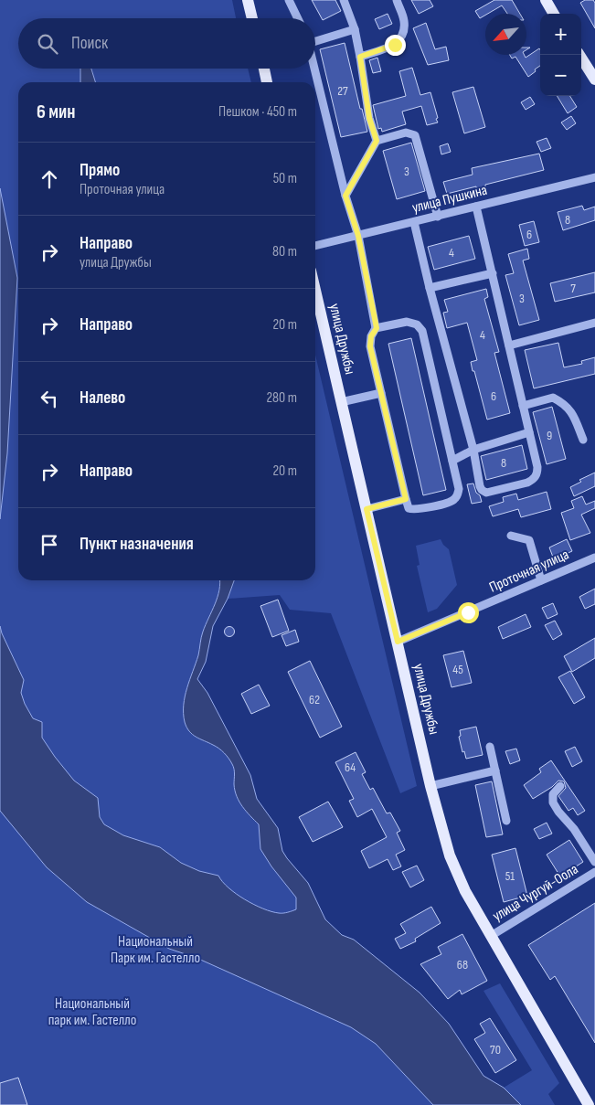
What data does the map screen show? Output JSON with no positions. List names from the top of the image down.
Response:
{
  "streets": {
    "main road": ["улица Дружбы"],
    "street": ["улица Пушкина", "Проточная улица", "улица Чургуй-Оола"]
  },
  "crossings": [
    ["улица Дружбы", "Проточная улица"],
    ["улица Дружбы", "улица Чургуй-Оола"]
  ],
  "parks": ["Национальный Парк им. Гастелло", "Национальный парк им. Гастелло"],
  "house_numbers": [
    "27",
    "3",
    "8",
    "6",
    "4",
    "7",
    "3",
    "4",
    "6",
    "9",
    "8",
    "45",
    "62",
    "64",
    "51",
    "68",
    "70"
  ],
  "north": "bottom left",
  "page": {
    "map_buttons": ["+", "−"],
    "search": "Поиск",
    "heading": ["6 мин", "Пешком · 450 m"],
    "list": [
      ["Прямо", "Проточная улица", "50 m"],
      ["Направо", "улица Дружбы", "80 m"],
      ["Направо", "20 m"],
      ["Налево", "280 m"],
      ["Направо", "20 m"],
      "Пункт назначения"
    ]
  }
}
